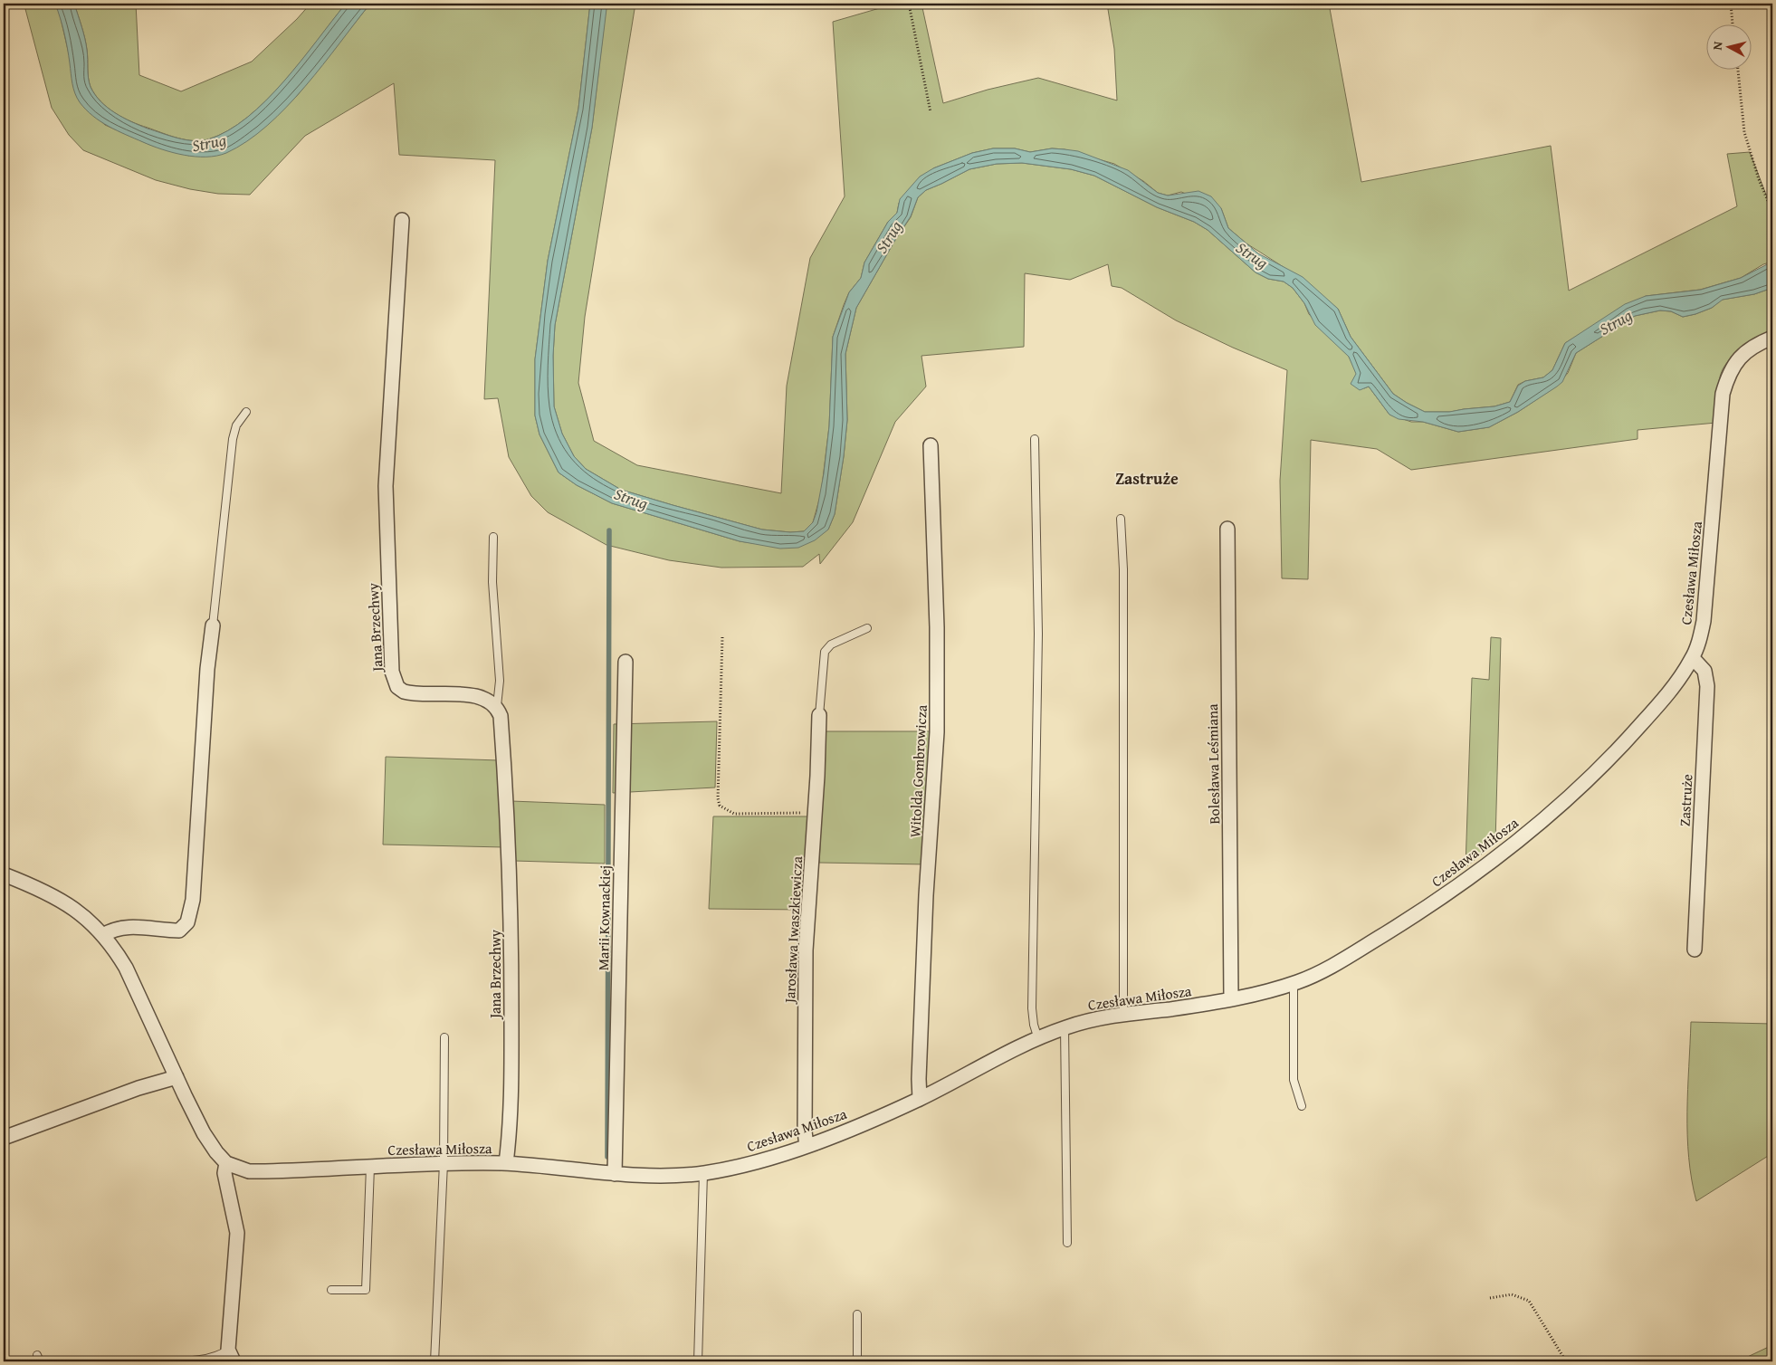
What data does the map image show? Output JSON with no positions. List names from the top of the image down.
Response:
{
  "streets": {
    "street": [
      "Czesława Miłosza",
      "Jana Brzechwy",
      "Bolesława Leśmiana",
      "Witolda Gombrowicza",
      "Zastruże",
      "Marii Kownackiej",
      "Jarosława Iwaszkiewicza"
    ]
  },
  "crossings": [
    ["Czesława Miłosza", "Jana Brzechwy"],
    ["Czesława Miłosza", "Bolesława Leśmiana"],
    ["Czesława Miłosza", "Witolda Gombrowicza"],
    ["Czesława Miłosza", "Zastruże"],
    ["Czesława Miłosza", "Marii Kownackiej"],
    ["Czesława Miłosza", "Jarosława Iwaszkiewicza"]
  ],
  "districts": ["Zastruże"],
  "water": ["Strug"],
  "north": "left"
}
